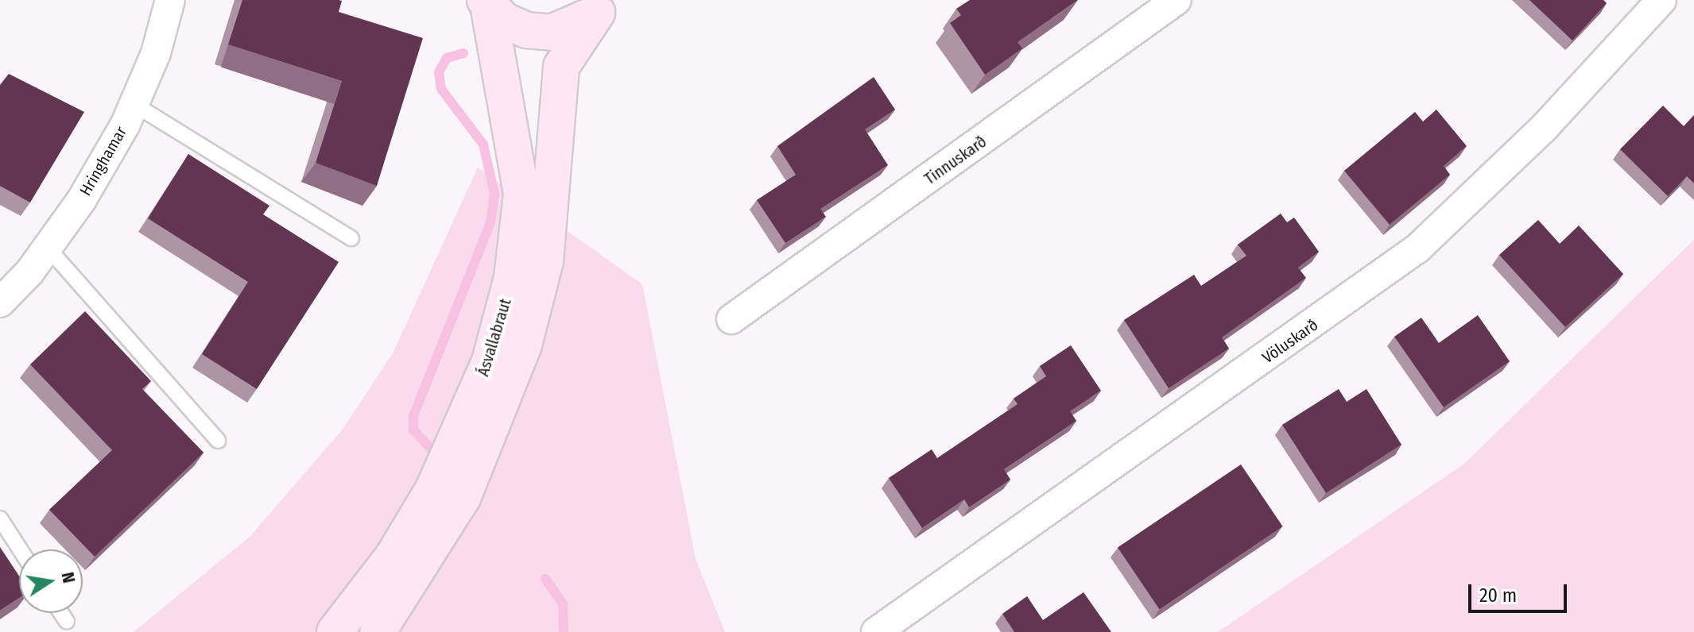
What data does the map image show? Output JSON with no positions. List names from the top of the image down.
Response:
{
  "streets": {
    "main road": ["Ásvallabraut"],
    "street": ["Tinnuskarð", "Hringhamar", "Völuskarð"]
  },
  "scale_bar": "20 m",
  "north": "right"
}
